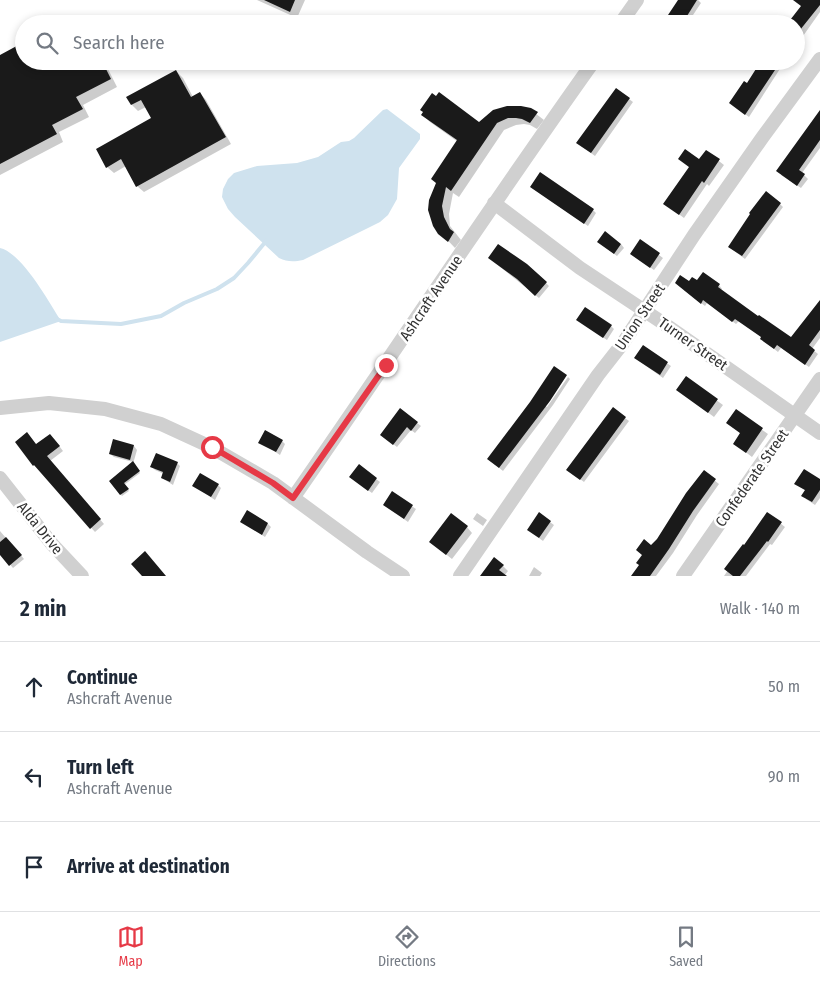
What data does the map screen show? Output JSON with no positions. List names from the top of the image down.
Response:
{
  "streets": {
    "street": [
      "Ashcraft Avenue",
      "Union Street",
      "Turner Street",
      "Confederate Street",
      "Alda Drive"
    ]
  },
  "crossings": [
    ["Ashcraft Avenue", "Turner Street"],
    ["Union Street", "Turner Street"],
    ["Turner Street", "Confederate Street"]
  ],
  "page": {
    "search": "Search here",
    "heading": ["2 min", "Walk · 140 m"],
    "list": [
      ["Continue", "Ashcraft Avenue", "50 m"],
      ["Turn left", "Ashcraft Avenue", "90 m"],
      "Arrive at destination"
    ],
    "nav": ["Map", "Directions", "Saved"]
  }
}
